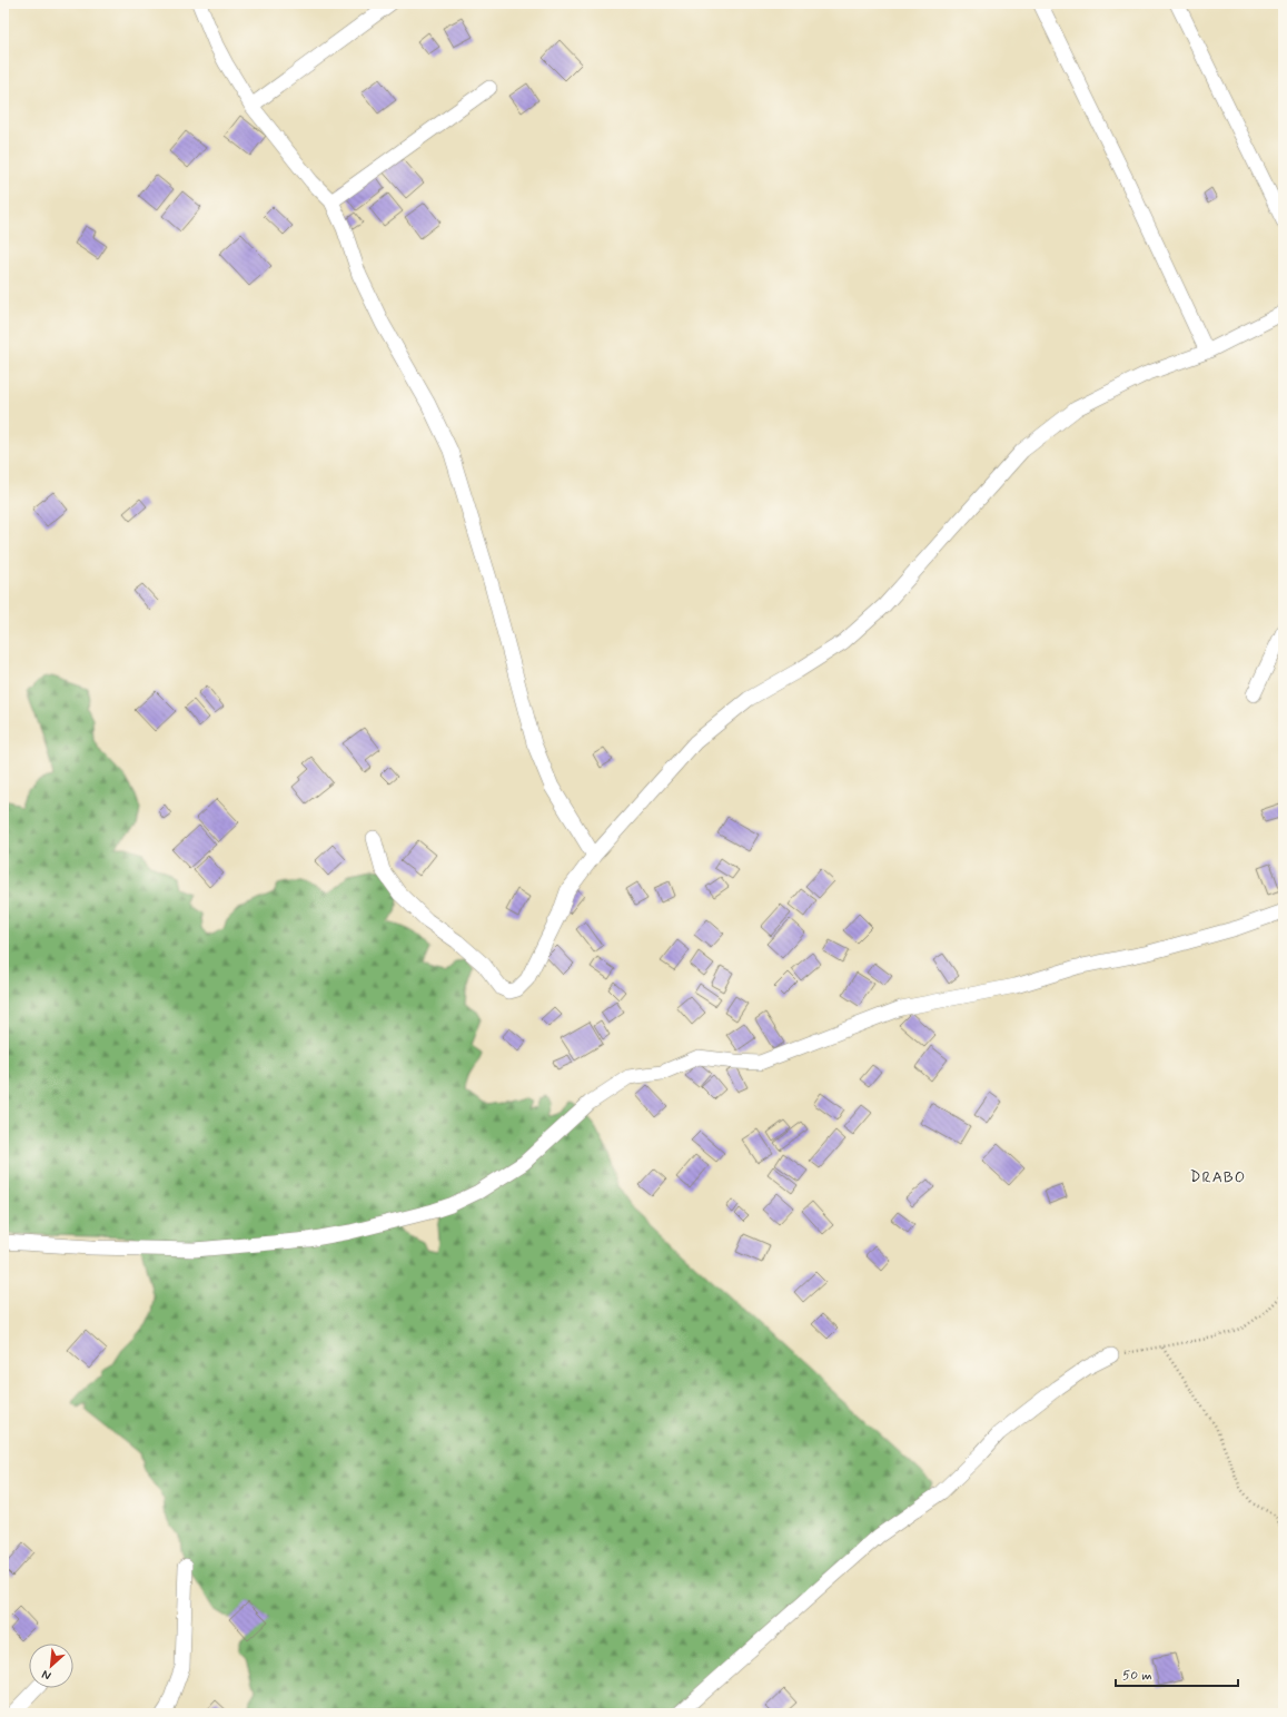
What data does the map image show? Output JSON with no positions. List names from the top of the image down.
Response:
{
  "districts": ["DRABO"],
  "scale_bar": "50 m",
  "north": "bottom left"
}
